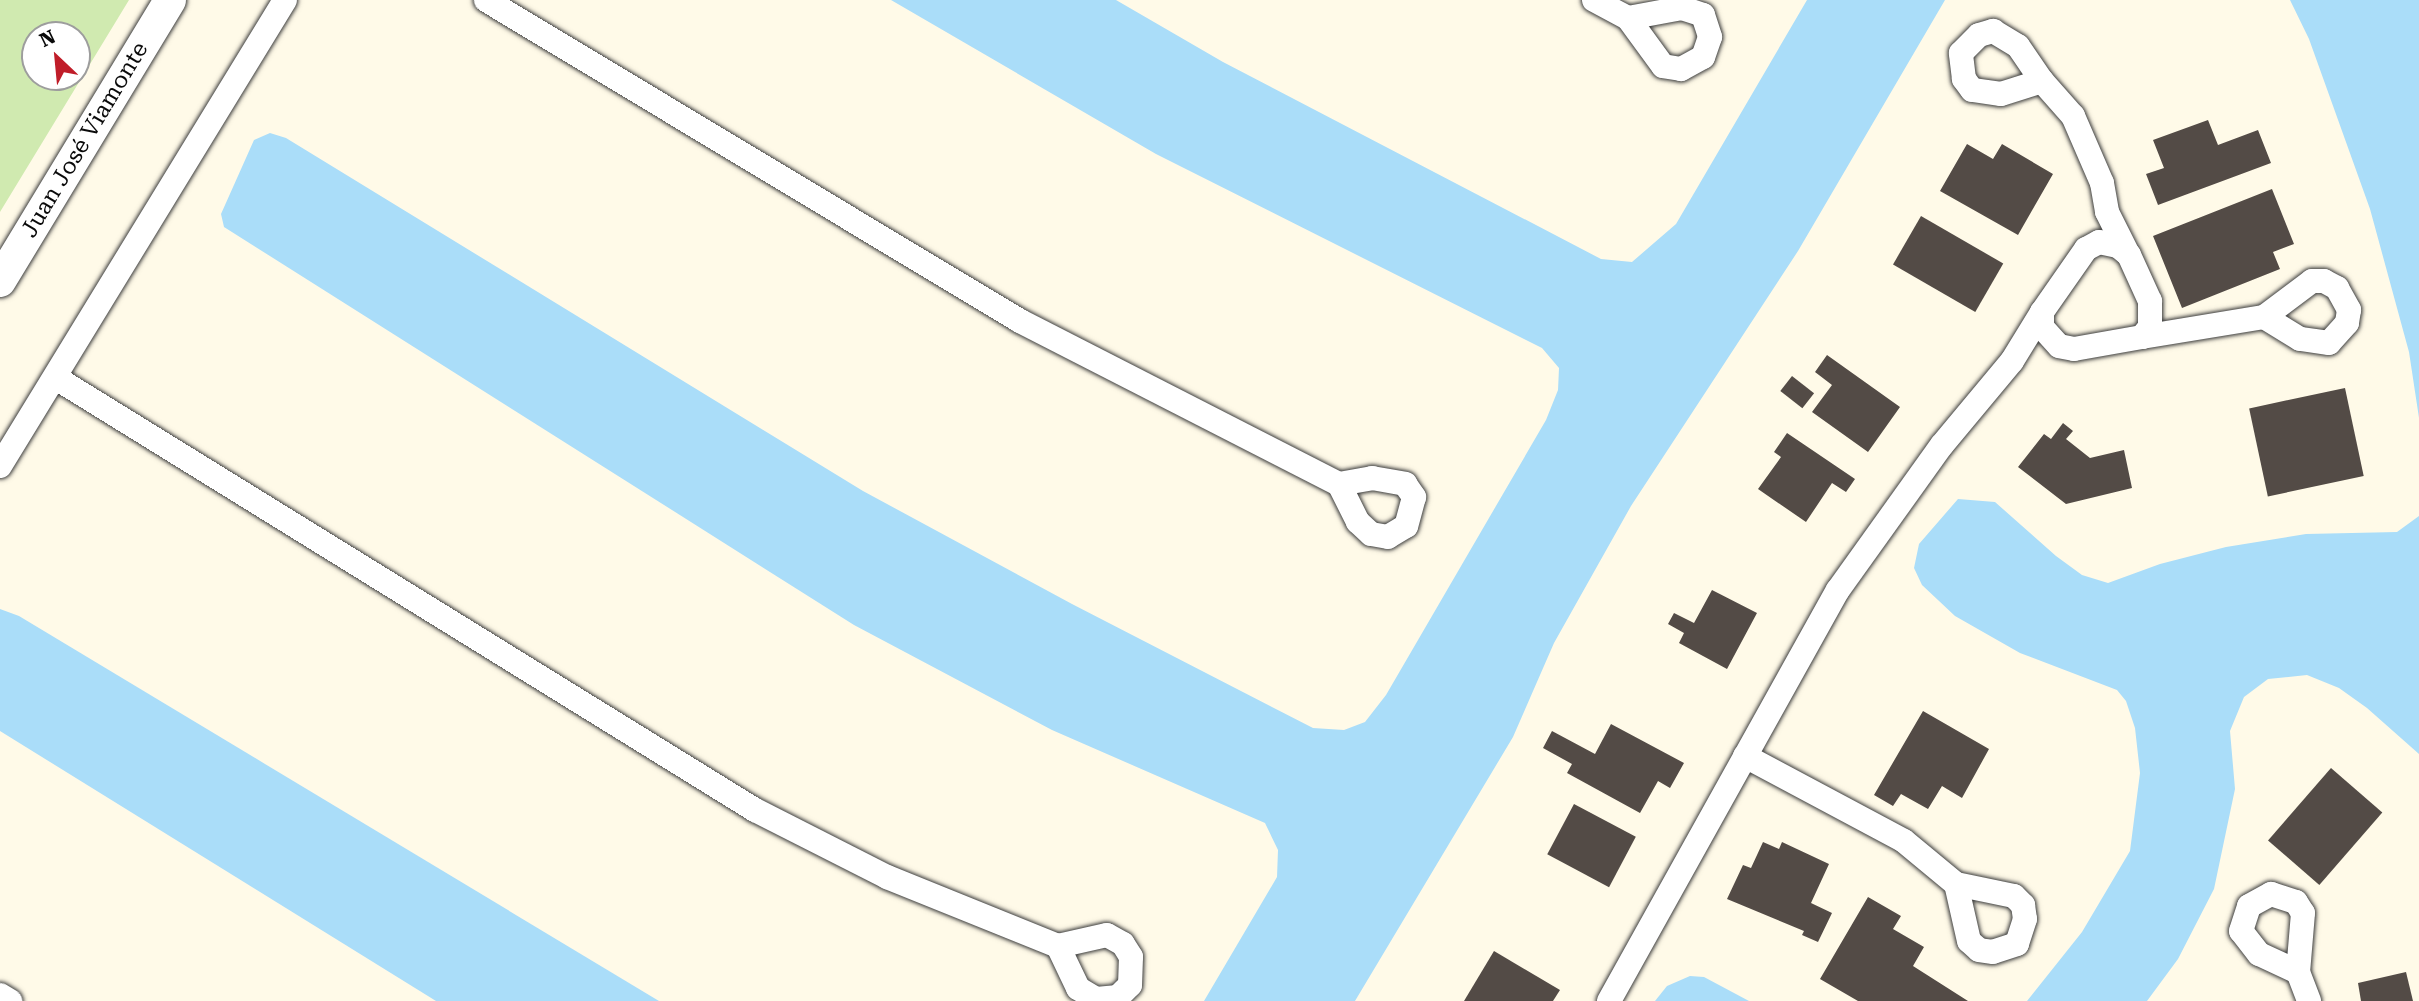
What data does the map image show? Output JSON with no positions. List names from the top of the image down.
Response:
{
  "streets": {
    "street": ["Juan José Viamonte"]
  },
  "north": "top left"
}
